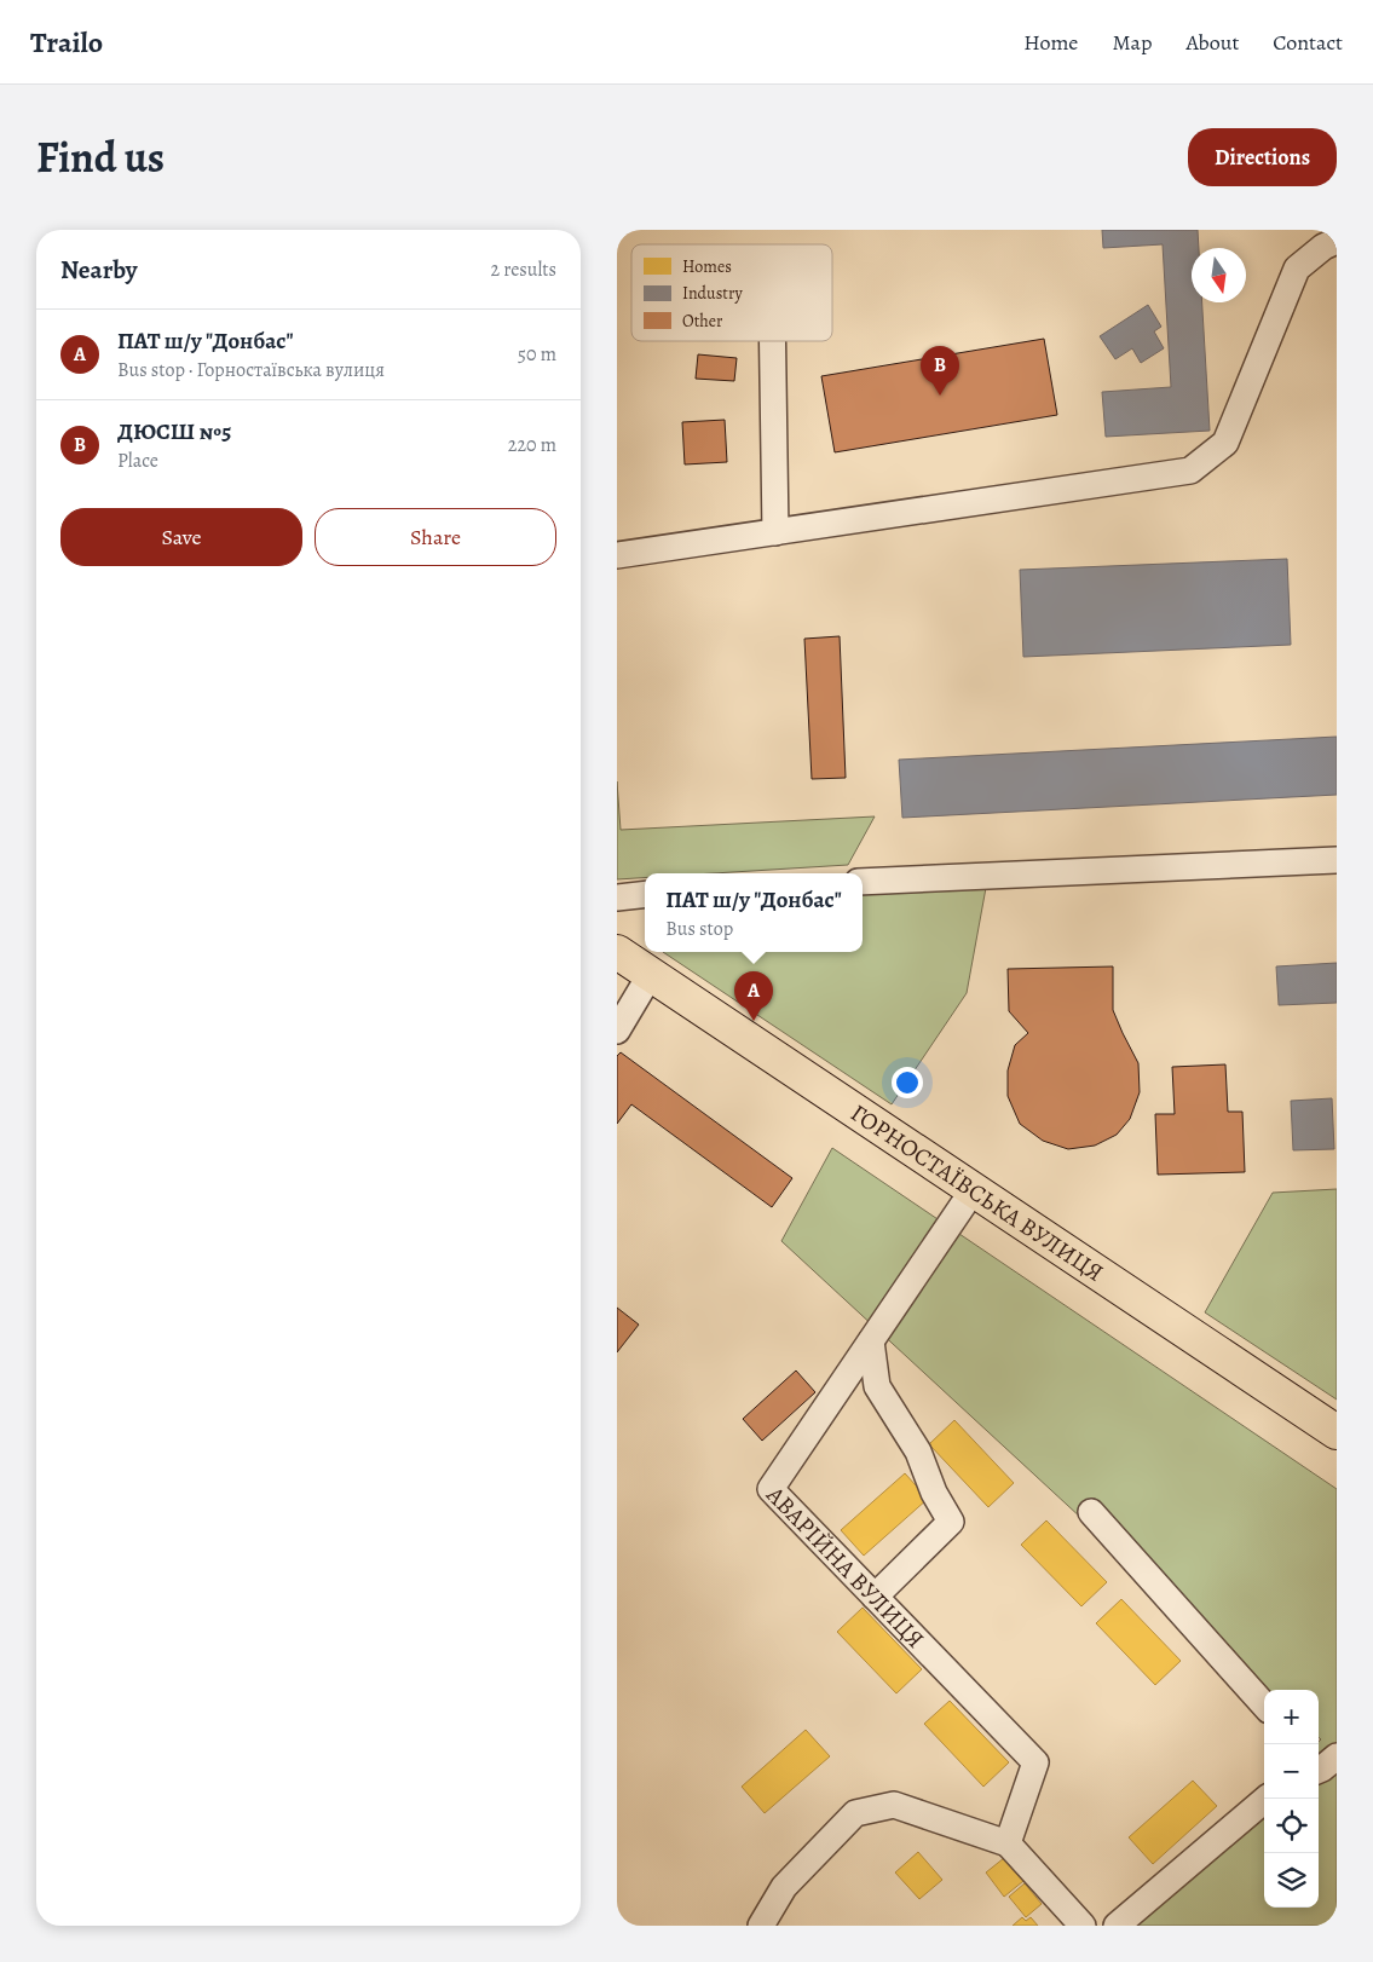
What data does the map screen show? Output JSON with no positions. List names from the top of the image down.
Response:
{
  "streets": {
    "main road": ["ГОРНОСТАЇВСЬКА ВУЛИЦЯ"],
    "street": ["АВАРІЙНА ВУЛИЦЯ"]
  },
  "crossings": [
    ["ГОРНОСТАЇВСЬКА ВУЛИЦЯ", "АВАРІЙНА ВУЛИЦЯ"]
  ],
  "legend": ["Homes", "Industry", "Other"],
  "north": "bottom",
  "page": {
    "header": "Trailo",
    "nav": [
      "Home",
      "Map",
      "About",
      "Contact"
    ],
    "title": "Find us",
    "buttons": [
      "Directions",
      ["Save", "Share"]
    ],
    "heading": ["Nearby", "2 results"],
    "list": [
      {
        "mark": "A",
        "name": "ПАТ ш/у \"Донбас\"",
        "note": "Bus stop · Горностаївська вулиця",
        "value": "50 m"
      },
      {
        "mark": "B",
        "name": "ДЮСШ №5",
        "note": "Place",
        "value": "220 m"
      }
    ],
    "pins": ["B", "A"],
    "popup": ["ПАТ ш/у \"Донбас\"", "Bus stop"],
    "map_buttons": ["+", "−"]
  }
}
